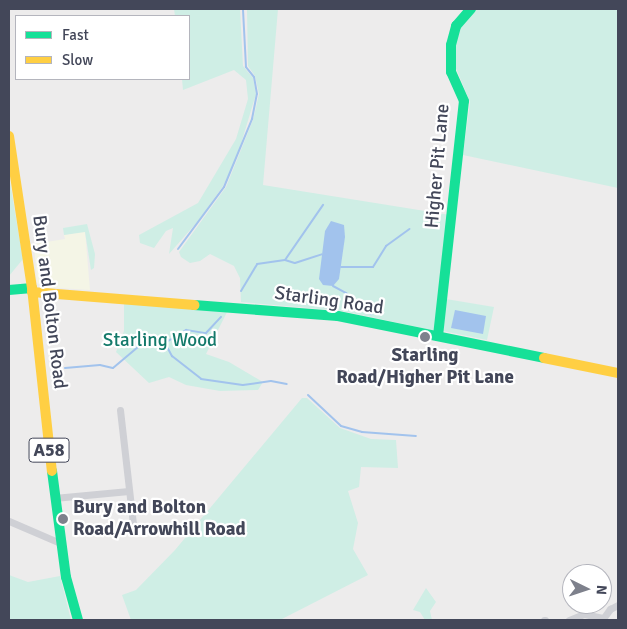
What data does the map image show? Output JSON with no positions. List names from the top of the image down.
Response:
{
  "streets": {
    "main road": [
      "Higher Pit Lane",
      "Starling Road",
      "Bury and Bolton Road",
      "A58"
    ]
  },
  "crossings": [
    ["Higher Pit Lane", "Starling Road"],
    ["Starling Road", "Bury and Bolton Road"]
  ],
  "parks": ["Starling Wood"],
  "places": ["Starling Road/Higher Pit Lane", "Bury and Bolton Road/Arrowhill Road"],
  "legend": ["Fast", "Slow"],
  "north": "right"
}
